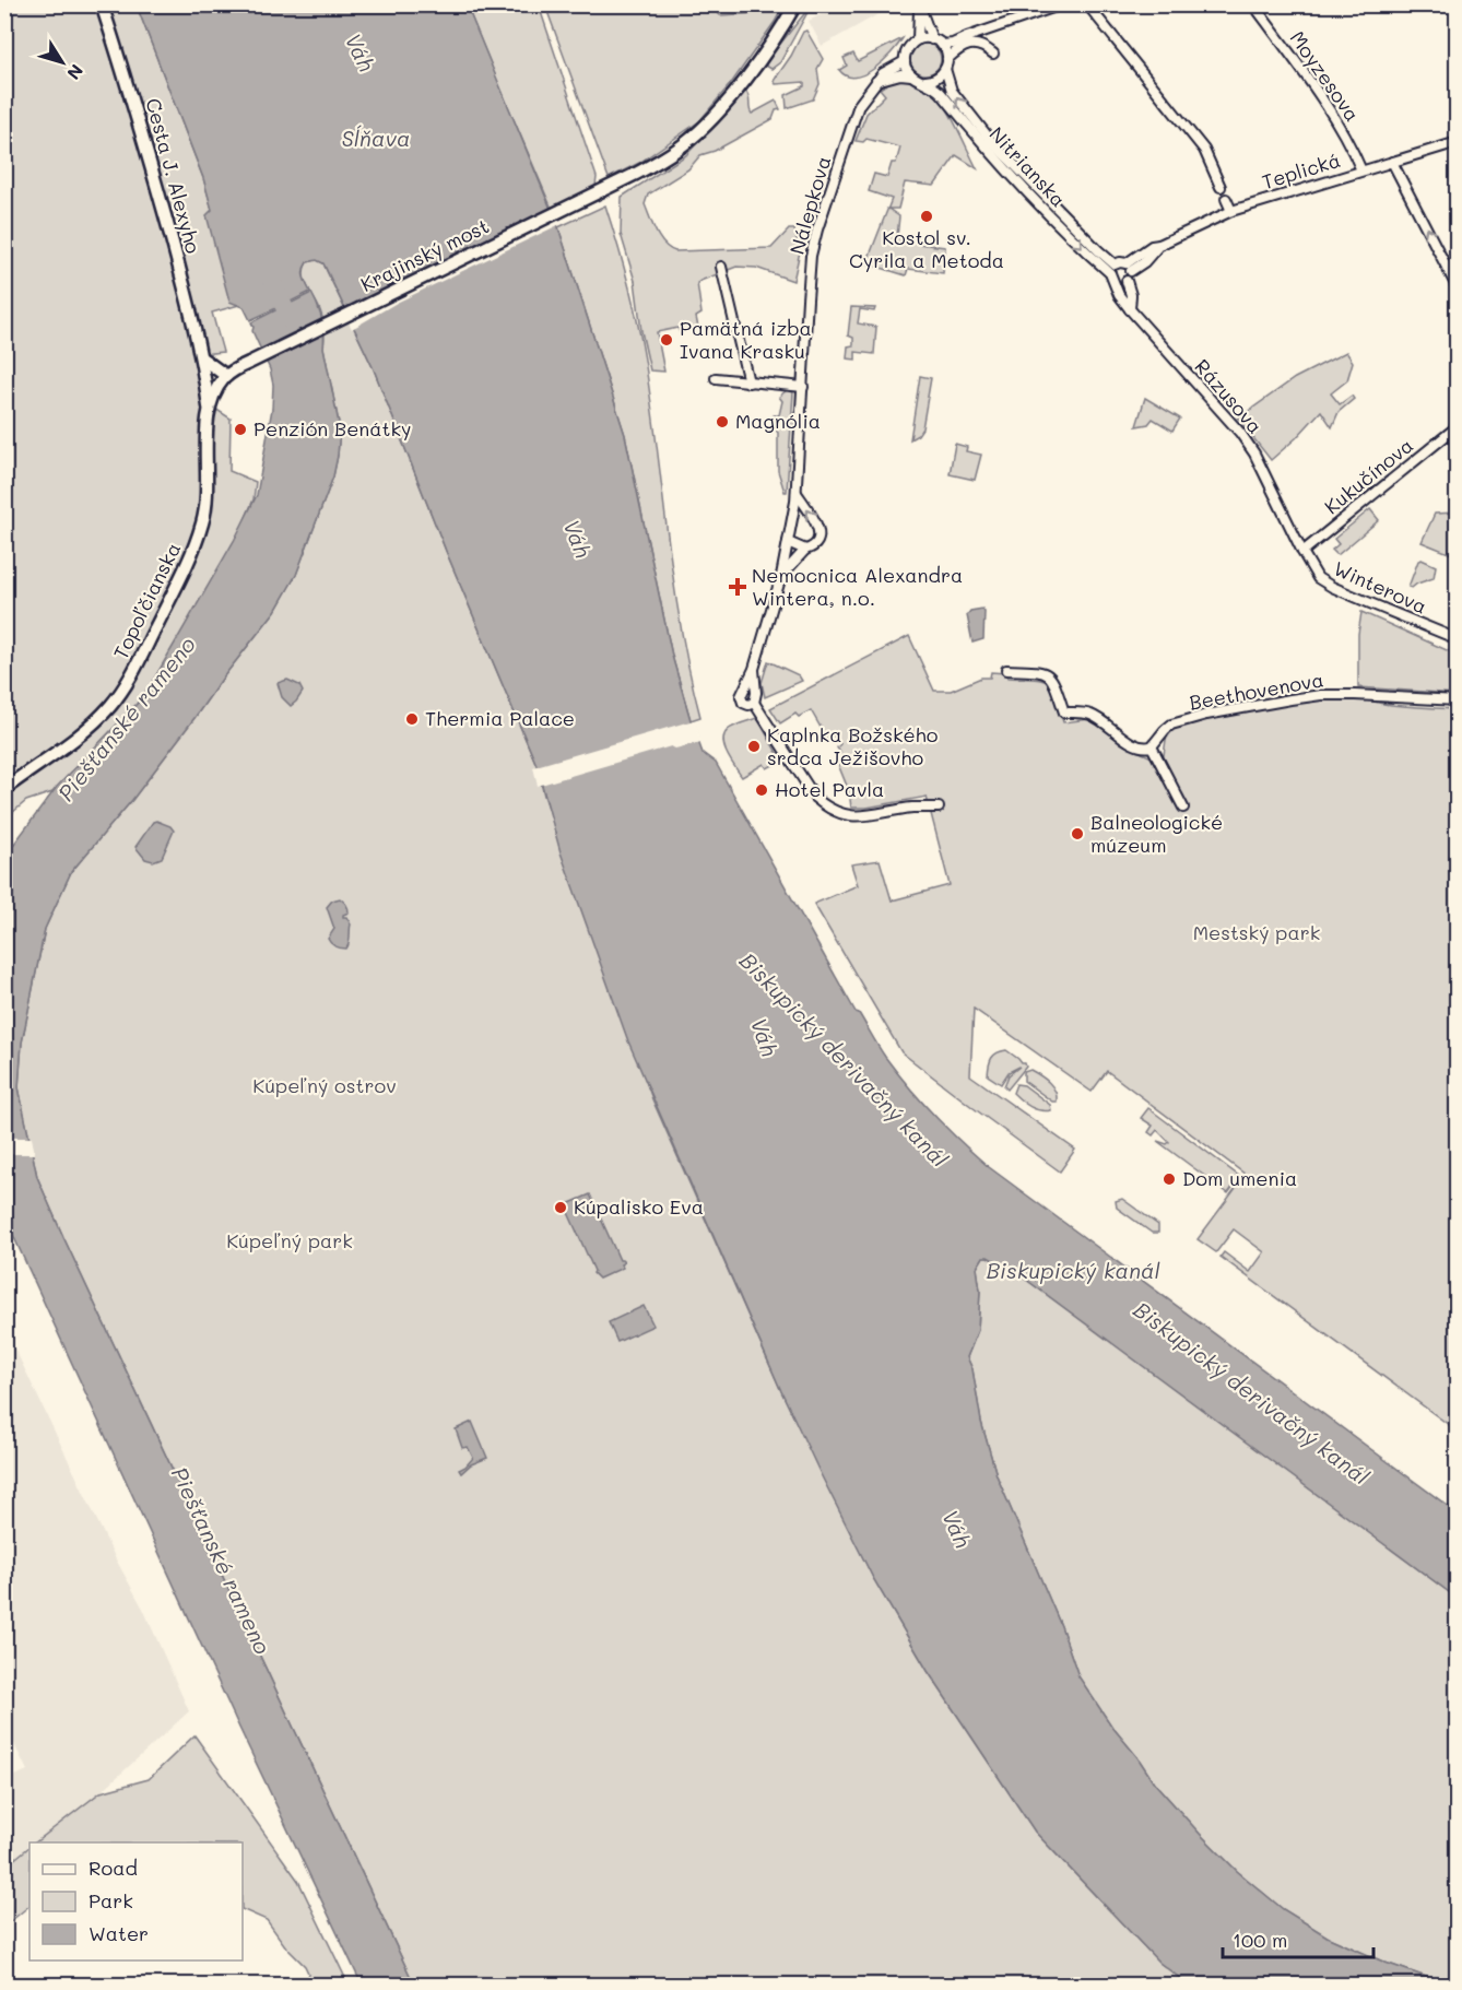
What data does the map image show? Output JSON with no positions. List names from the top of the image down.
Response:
{
  "streets": {
    "main road": ["Cesta J. Alexyho", "Krajinský most", "Topoľčianska"],
    "street": [
      "Moyzesova",
      "Nitrianska",
      "Teplická",
      "Nálepkova",
      "Rázusova",
      "Kukučínova",
      "Winterova",
      "Beethovenova"
    ]
  },
  "crossings": [
    ["Moyzesova", "Teplická"],
    ["Nitrianska", "Teplická"],
    ["Nitrianska", "Nálepkova"],
    ["Nitrianska", "Rázusova"],
    ["Teplická", "Rázusova"],
    ["Cesta J. Alexyho", "Topoľčianska"],
    ["Krajinský most", "Topoľčianska"],
    ["Rázusova", "Kukučínova"],
    ["Rázusova", "Winterova"],
    ["Kukučínova", "Winterova"]
  ],
  "water": [
    "Váh",
    "Sĺňava",
    "Piešťanské rameno",
    "Biskupický derivačný kanál",
    "Biskupický kanál"
  ],
  "parks": ["Mestský park", "Kúpeľný ostrov", "Kúpeľný park"],
  "places": {
    "other": [
      "Kostol sv. Cyrila a Metoda",
      "Pamätná izba Ivana Krasku",
      "Magnólia",
      "Penzión Benátky",
      "Thermia Palace",
      "Kaplnka Božského srdca Ježišovho",
      "Hotel Pavla",
      "Balneologické múzeum",
      "Dom umenia",
      "Kúpalisko Eva"
    ],
    "health": ["Nemocnica Alexandra Wintera, n.o."]
  },
  "legend": ["Road", "Park", "Water"],
  "scale_bar": "100 m",
  "north": "bottom right"
}
